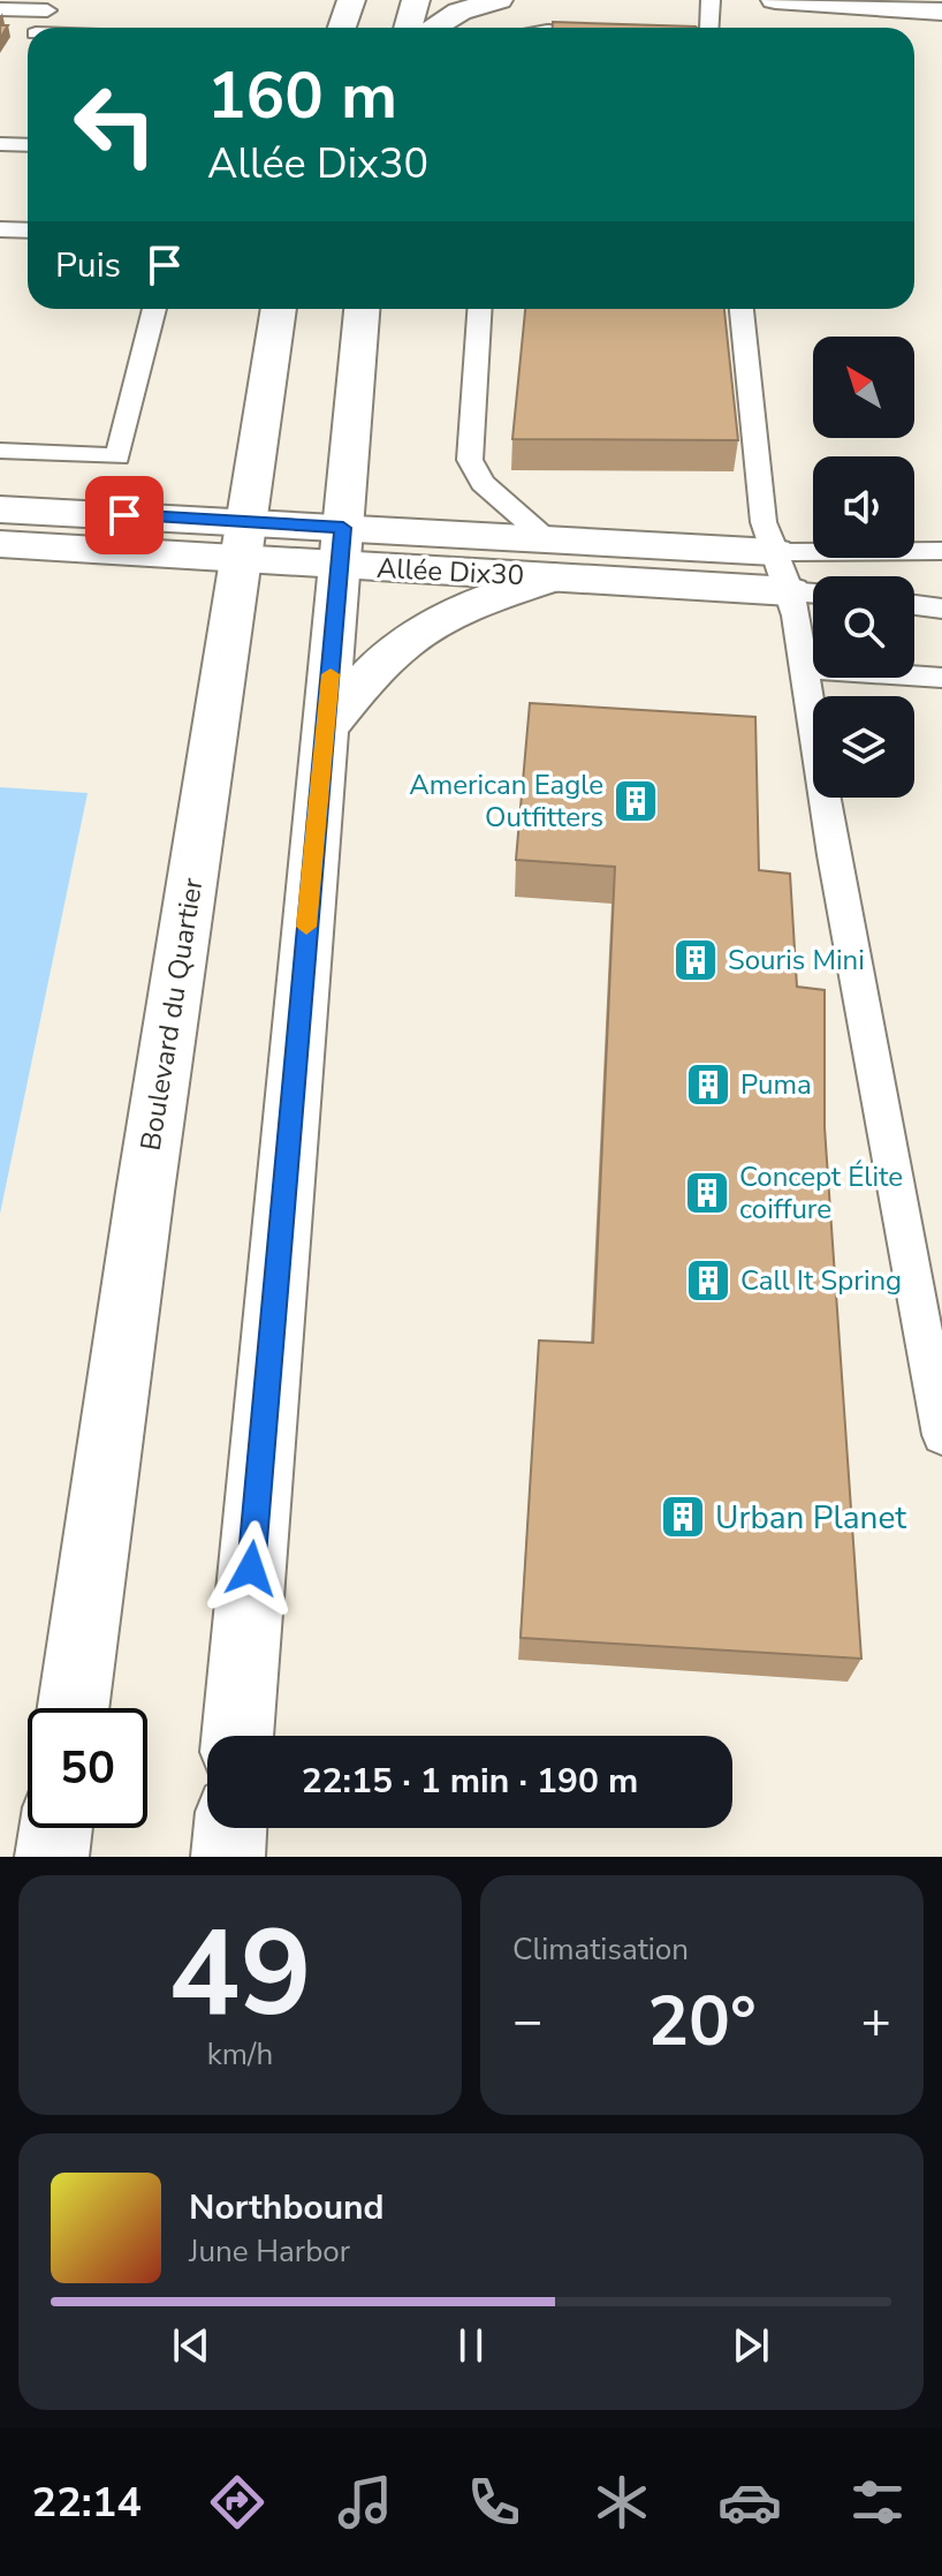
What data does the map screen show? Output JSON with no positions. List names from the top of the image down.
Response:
{
  "streets": {
    "main road": ["Allée Dix30", "Boulevard du Quartier"]
  },
  "crossings": [
    ["Allée Dix30", "Boulevard du Quartier"]
  ],
  "places": {
    "building": [
      "American Eagle Outfitters",
      "Souris Mini",
      "Puma",
      "Concept Élite coiffure",
      "Call It Spring",
      "Urban Planet"
    ]
  },
  "north": "top left",
  "page": {
    "turn": ["160 m", "Allée Dix30"],
    "then": "Puis",
    "limit": "50",
    "trip": "22:15 · 1 min · 190 m",
    "tile": [
      ["49", "km/h"],
      "Climatisation"
    ],
    "heat": ["−", "20°", "+"],
    "song": ["Northbound", "June Harbor"],
    "tabs": "22:14"
  }
}
